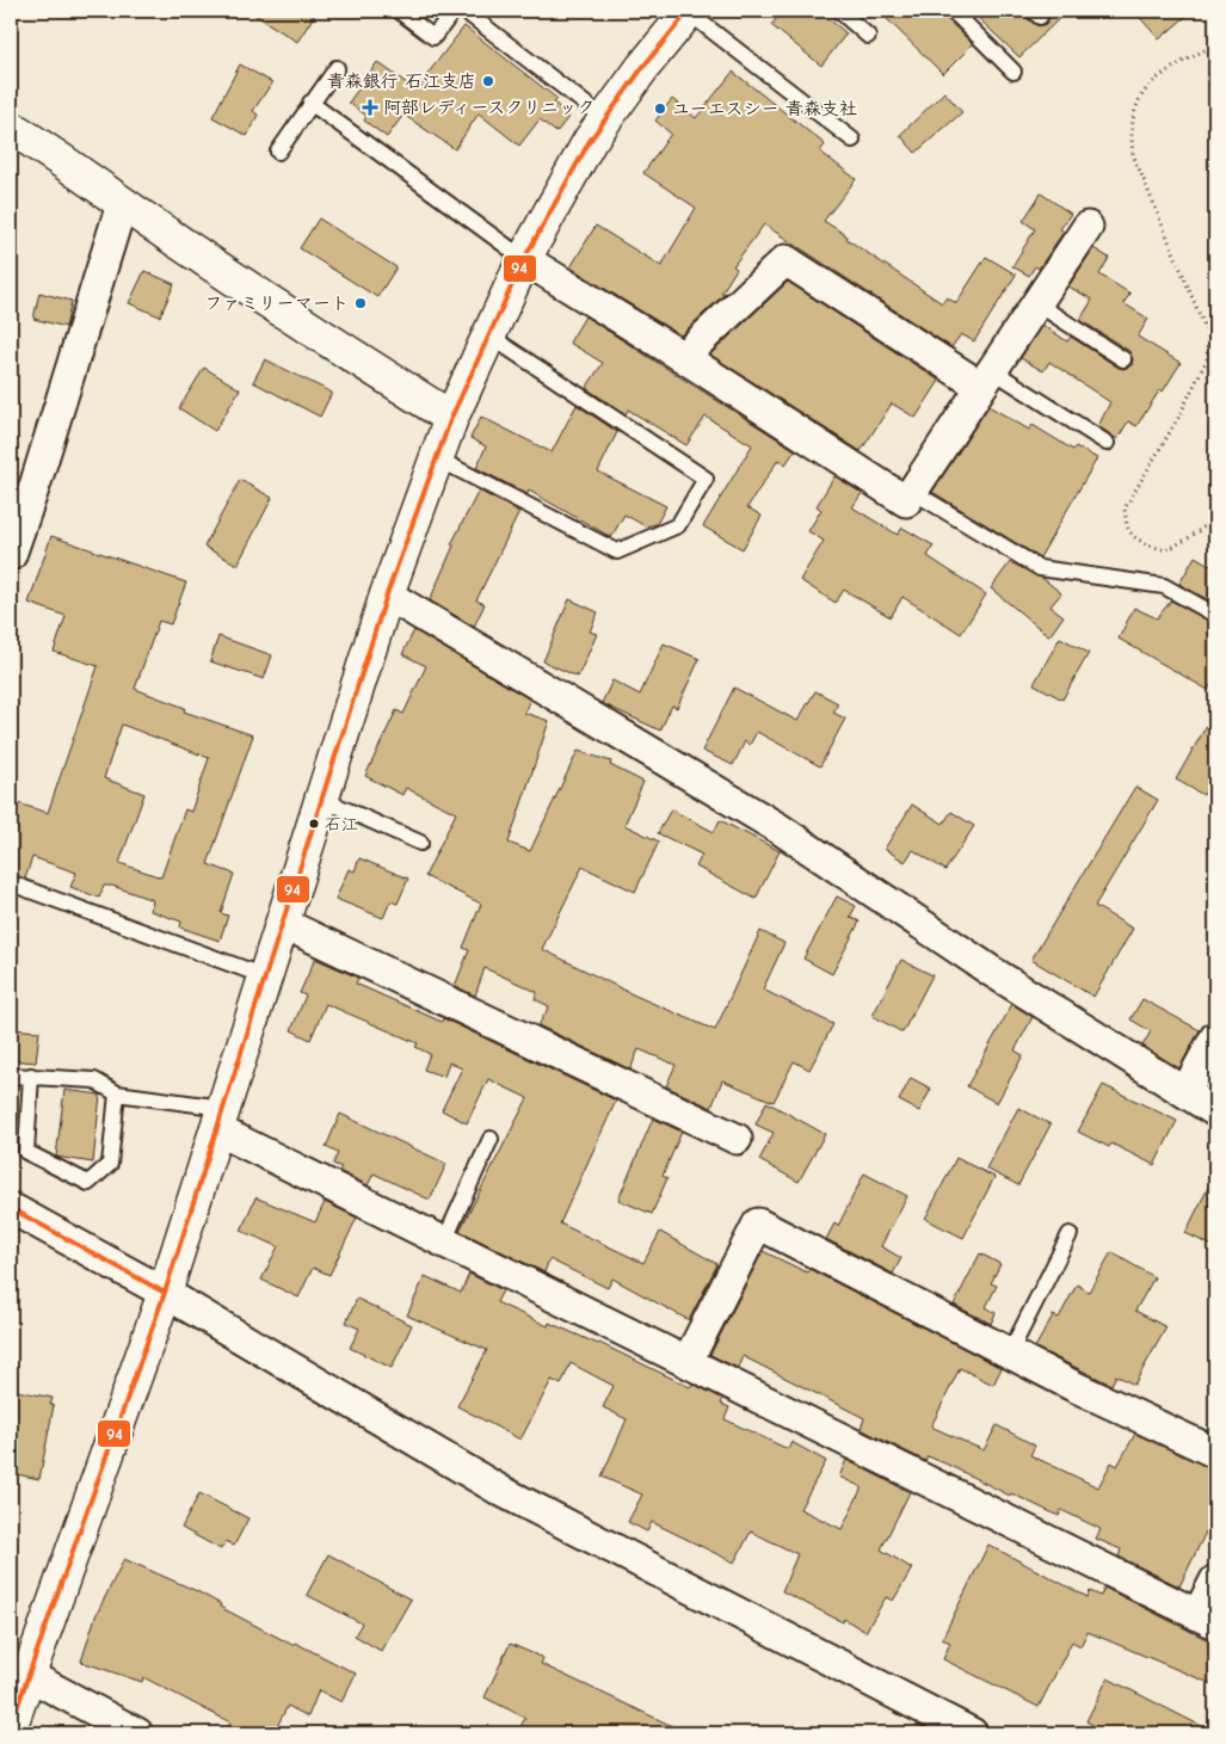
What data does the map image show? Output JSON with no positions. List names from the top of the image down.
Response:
{
  "places": {
    "other": [
      "青森銀行 石江支店",
      "ユーエスシー 青森支社",
      "ファミリーマート",
      "石江"
    ],
    "health": ["阿部レディースクリニック"]
  },
  "lines": ["transit line 94"]
}
